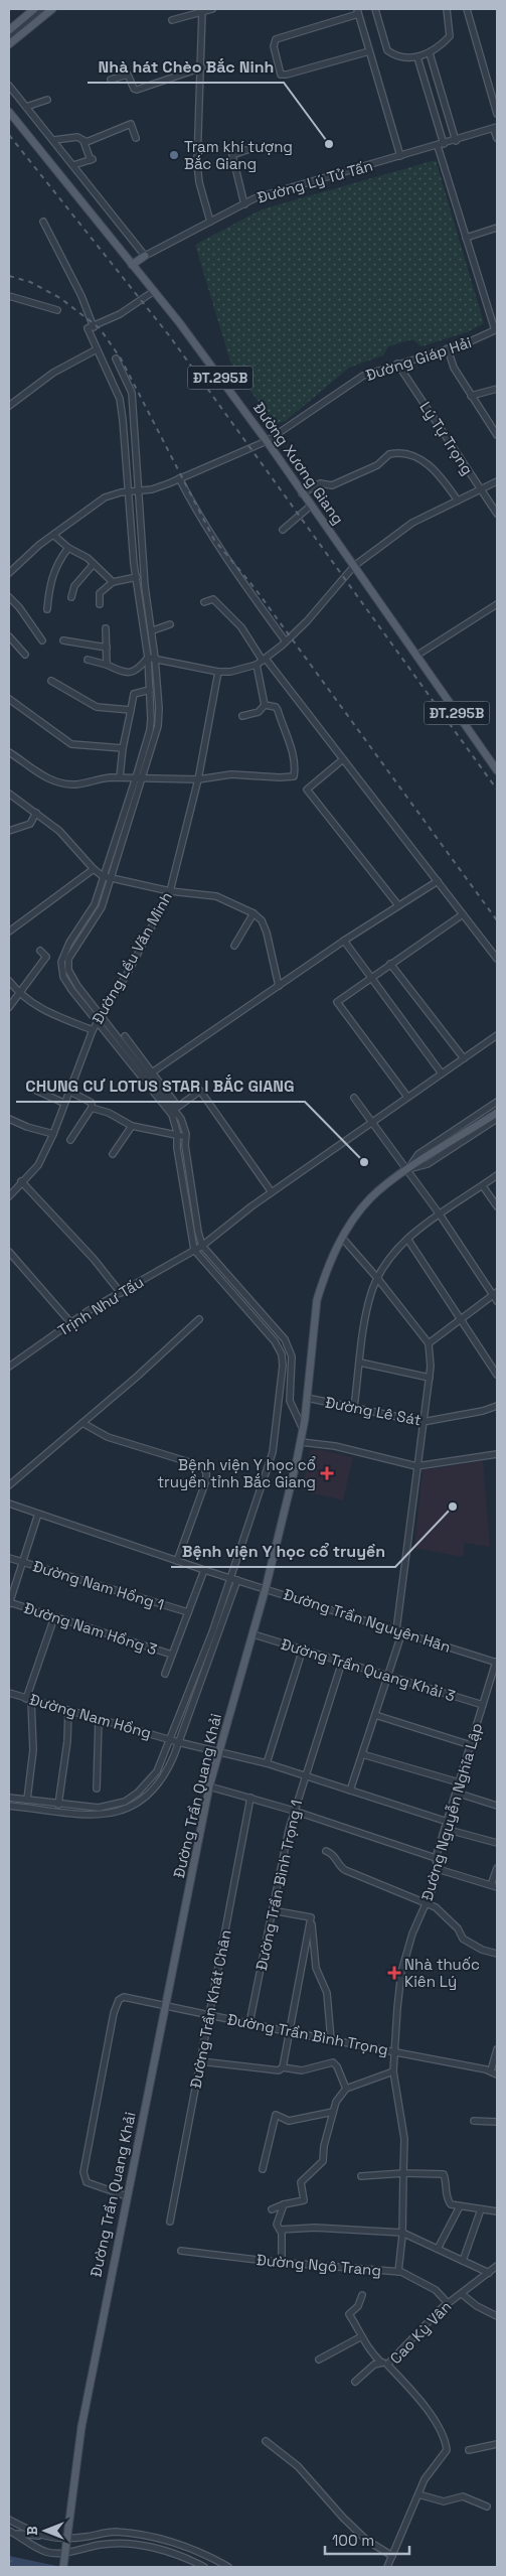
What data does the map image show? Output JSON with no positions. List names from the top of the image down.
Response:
{
  "streets": {
    "main road": ["ĐT.295B", "Đường Xương Giang", "Đường Trần Quang Khải"],
    "street": [
      "Đường Lý Tử Tấn",
      "Đường Giáp Hải",
      "Lý Tự Trọng",
      "Đường Lều Văn Minh",
      "Trịnh Như Tấu",
      "Đường Lê Sát",
      "Đường Nam Hồng 1",
      "Đường Trần Nguyên Hãn",
      "Đường Nam Hồng 3",
      "Đường Trần Quang Khải 3",
      "Đường Nam Hồng",
      "Đường Nguyễn Nghĩa Lập",
      "Đường Trần Bình Trọng 1",
      "Đường Trần Khát Chân",
      "Đường Trần Bình Trọng",
      "Đường Ngô Trang",
      "Cao Kỳ Vân"
    ]
  },
  "crossings": [
    ["Đường Giáp Hải", "Lý Tự Trọng"],
    ["Đường Giáp Hải", "Đường Xương Giang"],
    ["Đường Lê Sát", "Đường Trần Quang Khải"],
    ["Đường Trần Nguyên Hãn", "Đường Trần Quang Khải"],
    ["Đường Trần Nguyên Hãn", "Đường Nguyễn Nghĩa Lập"],
    ["Đường Trần Quang Khải 3", "Đường Trần Quang Khải"],
    ["Đường Trần Quang Khải 3", "Đường Nguyễn Nghĩa Lập"],
    ["Đường Trần Quang Khải 3", "Đường Trần Bình Trọng 1"],
    ["Đường Nam Hồng", "Đường Trần Quang Khải"],
    ["Đường Nam Hồng", "Đường Nguyễn Nghĩa Lập"],
    ["Đường Nam Hồng", "Đường Trần Bình Trọng 1"],
    ["Đường Trần Quang Khải", "Đường Trần Bình Trọng"],
    ["Đường Nguyễn Nghĩa Lập", "Đường Trần Bình Trọng"],
    ["Đường Nguyễn Nghĩa Lập", "Đường Ngô Trang"],
    ["Đường Trần Bình Trọng 1", "Đường Trần Bình Trọng"],
    ["Đường Trần Khát Chân", "Đường Trần Bình Trọng"],
    ["Đường Ngô Trang", "Cao Kỳ Vân"]
  ],
  "places": {
    "other": [
      "Nhà hát Chèo Bắc Ninh",
      "Trạm khí tượng Bắc Giang",
      "CHUNG CƯ LOTUS STAR I BẮC GIANG",
      "Bệnh viện Y học cổ truyền"
    ],
    "health": ["Bệnh viện Y học cổ truyền tỉnh Bắc Giang", "Nhà thuốc Kiên Lý"]
  },
  "scale_bar": "100 m",
  "north": "left"
}
